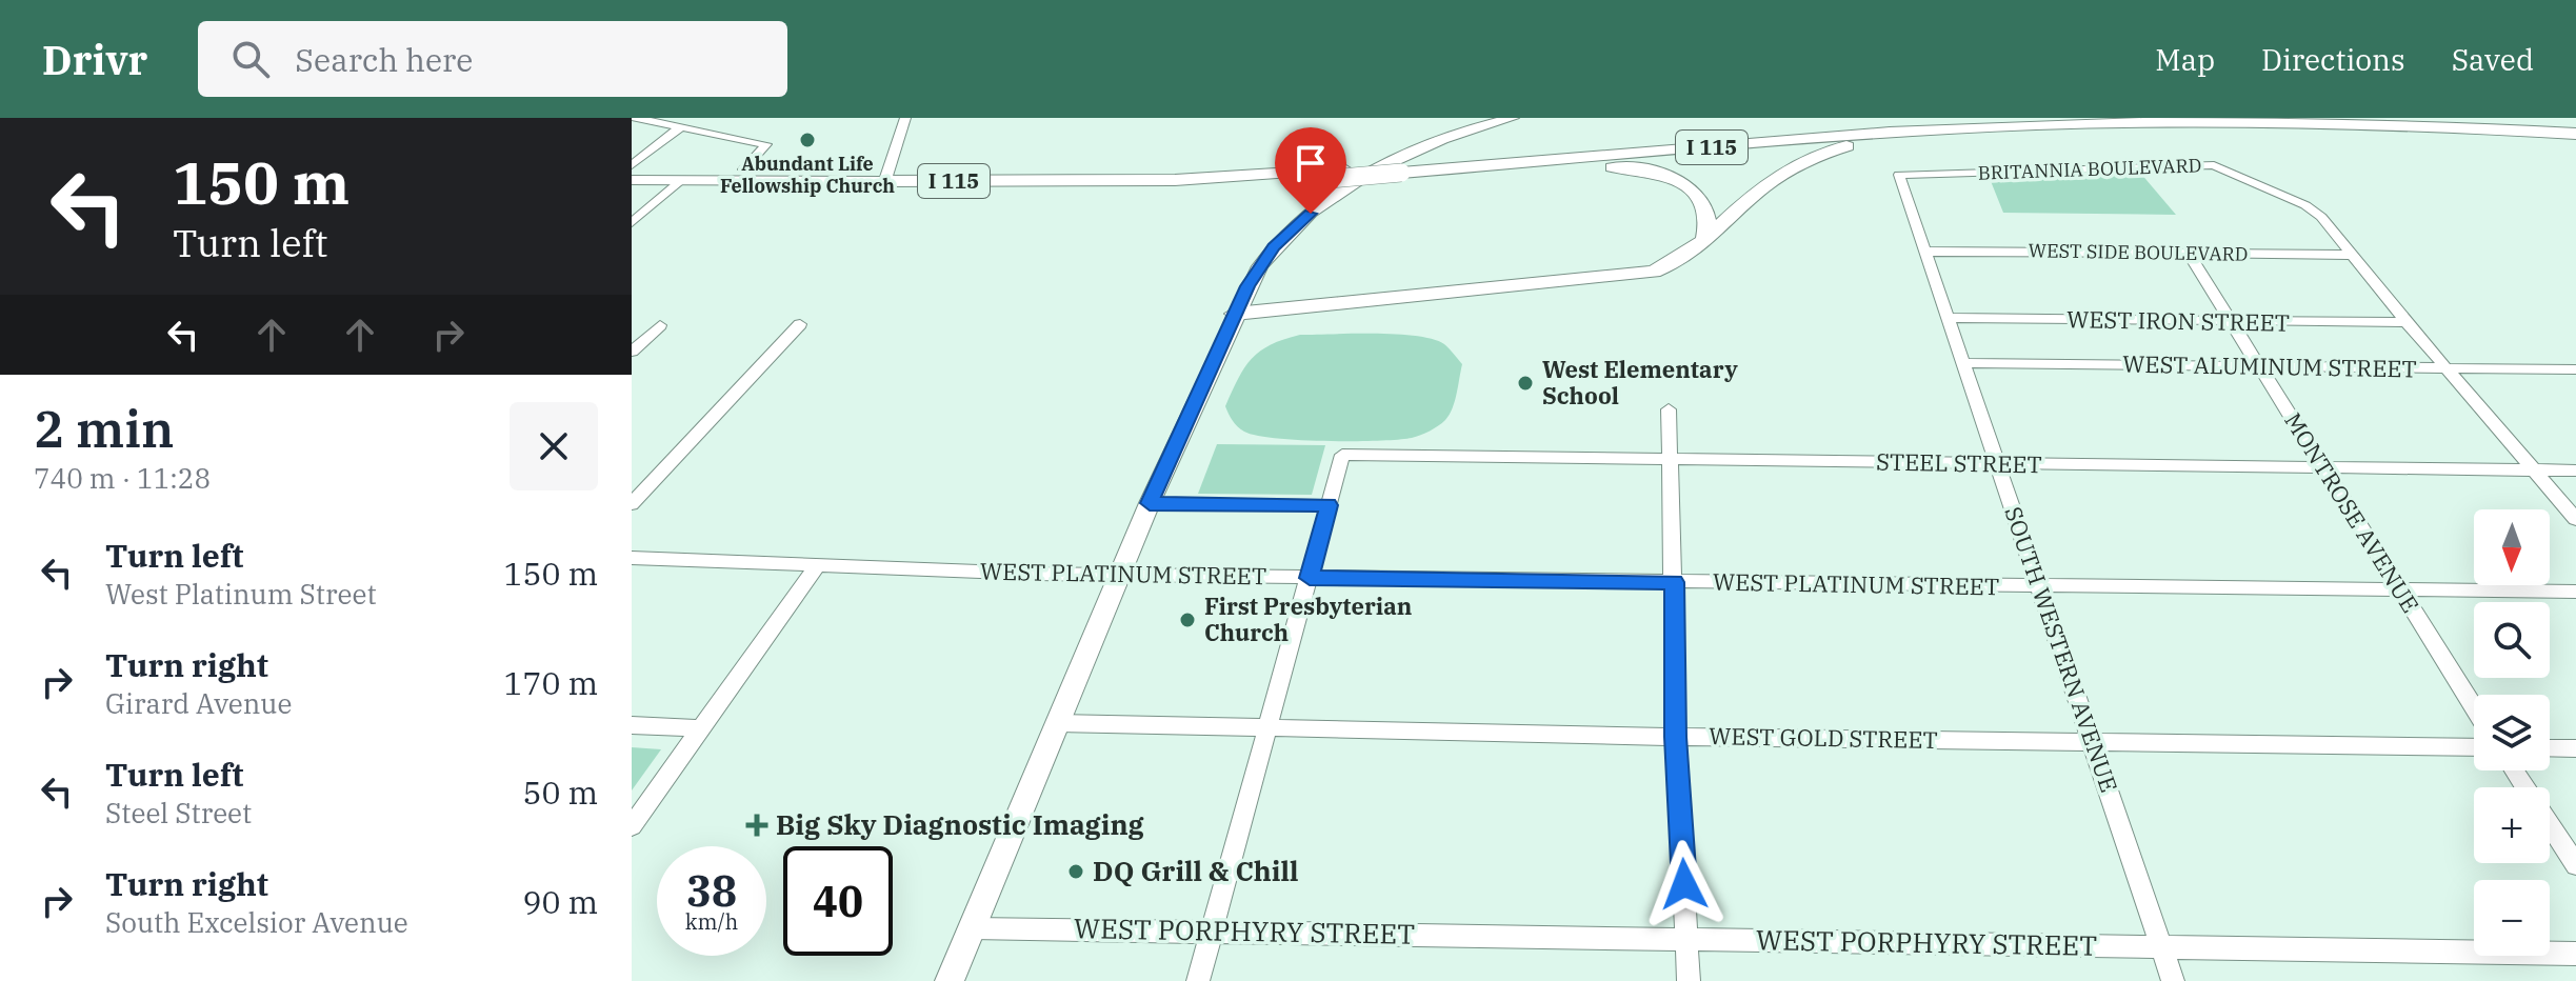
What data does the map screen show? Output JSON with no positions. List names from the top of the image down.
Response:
{
  "streets": {
    "highway": ["I 115"],
    "street": [
      "BRITANNIA BOULEVARD",
      "WEST SIDE BOULEVARD",
      "WEST IRON STREET",
      "WEST ALUMINUM STREET",
      "STEEL STREET",
      "MONTROSE AVENUE",
      "WEST PLATINUM STREET",
      "SOUTH WESTERN AVENUE",
      "WEST GOLD STREET",
      "WEST PORPHYRY STREET"
    ]
  },
  "crossings": [
    ["BRITANNIA BOULEVARD", "WEST SIDE BOULEVARD"],
    ["BRITANNIA BOULEVARD", "WEST IRON STREET"],
    ["BRITANNIA BOULEVARD", "WEST ALUMINUM STREET"],
    ["BRITANNIA BOULEVARD", "STEEL STREET"],
    ["BRITANNIA BOULEVARD", "SOUTH WESTERN AVENUE"],
    ["WEST SIDE BOULEVARD", "MONTROSE AVENUE"],
    ["WEST SIDE BOULEVARD", "SOUTH WESTERN AVENUE"],
    ["WEST IRON STREET", "MONTROSE AVENUE"],
    ["WEST IRON STREET", "SOUTH WESTERN AVENUE"],
    ["WEST ALUMINUM STREET", "MONTROSE AVENUE"],
    ["WEST ALUMINUM STREET", "SOUTH WESTERN AVENUE"],
    ["STEEL STREET", "MONTROSE AVENUE"],
    ["STEEL STREET", "SOUTH WESTERN AVENUE"],
    ["MONTROSE AVENUE", "WEST PLATINUM STREET"],
    ["WEST PLATINUM STREET", "SOUTH WESTERN AVENUE"],
    ["SOUTH WESTERN AVENUE", "WEST GOLD STREET"],
    ["SOUTH WESTERN AVENUE", "WEST PORPHYRY STREET"]
  ],
  "places": {
    "other": [
      "Abundant Life Fellowship Church",
      "West Elementary School",
      "First Presbyterian Church",
      "DQ Grill & Chill"
    ],
    "health": ["Big Sky Diagnostic Imaging"]
  },
  "north": "bottom",
  "page": {
    "header": "Drivr",
    "search": "Search here",
    "nav": ["Map", "Directions", "Saved"],
    "turn": ["150 m", "Turn left"],
    "heading": ["2 min", "740 m · 11:28"],
    "map_buttons": ["+", "−"],
    "list": [
      {
        "name": "Turn left",
        "note": "West Platinum Street",
        "value": "150 m"
      },
      {
        "name": "Turn right",
        "note": "Girard Avenue",
        "value": "170 m"
      },
      {
        "name": "Turn left",
        "note": "Steel Street",
        "value": "50 m"
      },
      {
        "name": "Turn right",
        "note": "South Excelsior Avenue",
        "value": "90 m"
      }
    ],
    "speed": "38 km/h",
    "limit": "40"
  }
}
